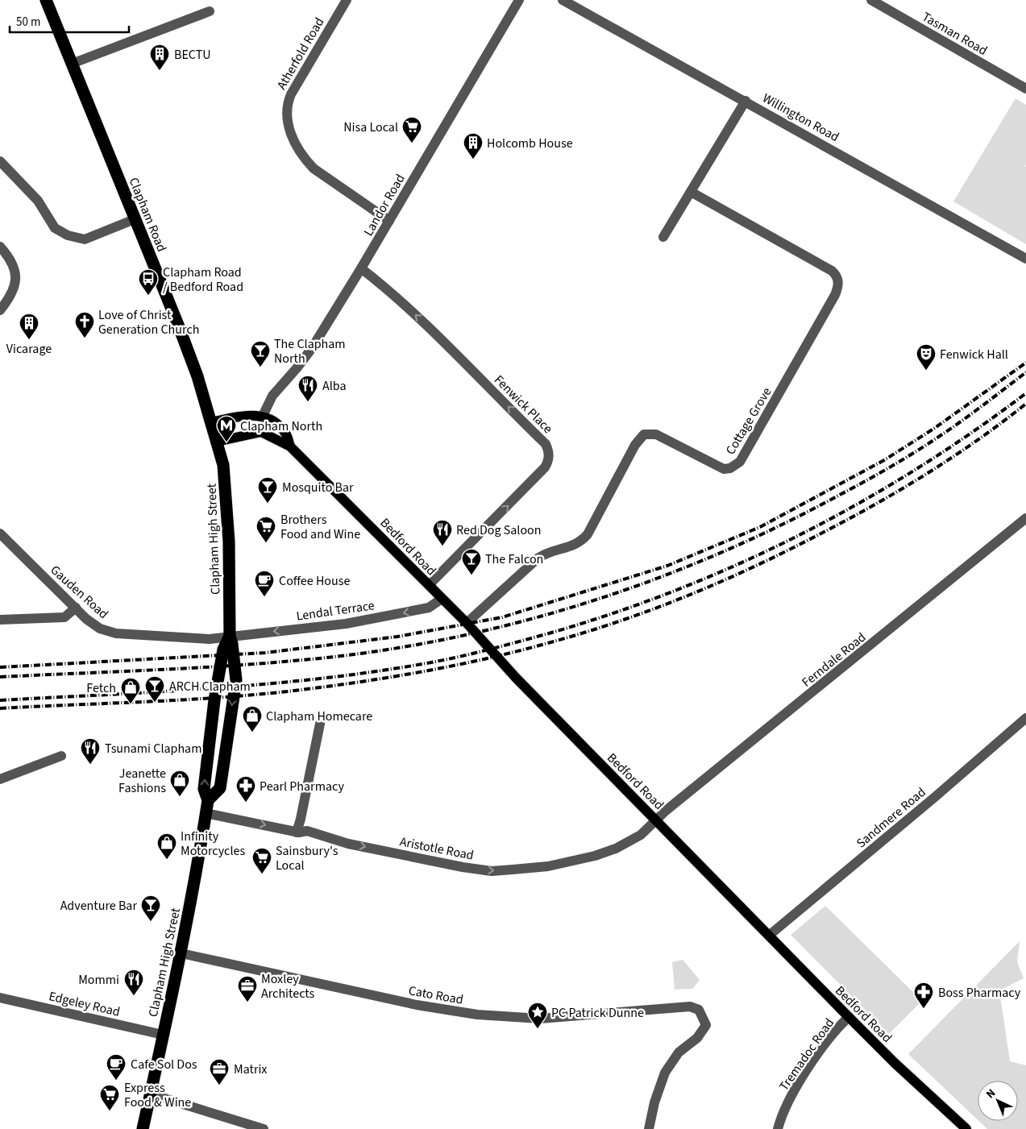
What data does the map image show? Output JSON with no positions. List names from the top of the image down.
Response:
{
  "streets": {
    "highway": ["Clapham Road", "Clapham High Street"],
    "main road": ["Bedford Road"],
    "street": [
      "Tasman Road",
      "Atherfold Road",
      "Willington Road",
      "Landor Road",
      "Fenwick Place",
      "Cottage Grove",
      "Gauden Road",
      "Lendal Terrace",
      "Ferndale Road",
      "Sandmere Road",
      "Aristotle Road",
      "Cato Road",
      "Edgeley Road",
      "Tremadoc Road"
    ]
  },
  "crossings": [
    ["Atherfold Road", "Landor Road"],
    ["Landor Road", "Fenwick Place"],
    ["Landor Road", "Bedford Road"],
    ["Clapham Road", "Clapham High Street"],
    ["Clapham Road", "Bedford Road"],
    ["Fenwick Place", "Bedford Road"],
    ["Cottage Grove", "Bedford Road"],
    ["Clapham High Street", "Bedford Road"],
    ["Clapham High Street", "Gauden Road"],
    ["Clapham High Street", "Lendal Terrace"],
    ["Clapham High Street", "Aristotle Road"],
    ["Clapham High Street", "Cato Road"],
    ["Clapham High Street", "Edgeley Road"],
    ["Bedford Road", "Lendal Terrace"],
    ["Bedford Road", "Ferndale Road"],
    ["Bedford Road", "Sandmere Road"],
    ["Bedford Road", "Aristotle Road"],
    ["Bedford Road", "Tremadoc Road"],
    ["Gauden Road", "Lendal Terrace"],
    ["Ferndale Road", "Aristotle Road"]
  ],
  "one_way": ["Lendal Terrace", "Aristotle Road"],
  "places": {
    "building": ["BECTU", "Holcomb House", "Vicarage"],
    "supermarket": [
      "Nisa Local",
      "Brothers Food and Wine",
      "Sainsbury's Local",
      "Express Food & Wine"
    ],
    "bus stop": ["Clapham Road / Bedford Road"],
    "church": ["Love of Christ Generation Church"],
    "bar": [
      "The Clapham North",
      "Mosquito Bar",
      "The Falcon",
      "ARCH Clapham",
      "Adventure Bar"
    ],
    "theatre": ["Fenwick Hall"],
    "restaurant": [
      "Alba",
      "Red Dog Saloon",
      "Tsunami Clapham",
      "Mommi"
    ],
    "metro station": ["Clapham North"],
    "cafe": ["Coffee House", "Cafe Sol Dos"],
    "shop": [
      "Fetch",
      "Clapham Homecare",
      "Jeanette Fashions",
      "Infinity Motorcycles"
    ],
    "pharmacy": ["Pearl Pharmacy", "Boss Pharmacy"],
    "office": ["Moxley Architects", "Matrix"],
    "place": ["PC Patrick Dunne"]
  },
  "scale_bar": "50 m",
  "north": "top left"
}
